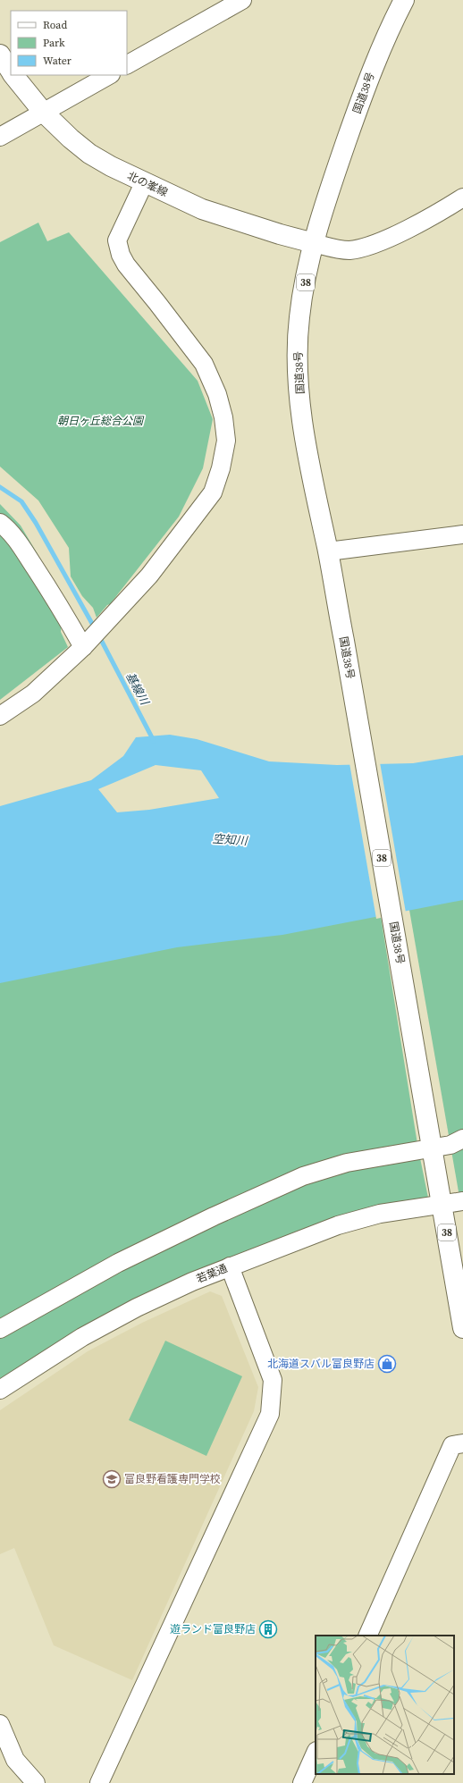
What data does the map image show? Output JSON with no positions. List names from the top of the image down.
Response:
{
  "streets": {
    "main road": ["国道38号", "北の峯線", "38"],
    "street": ["若葉通"]
  },
  "crossings": [
    ["国道38号", "北の峯線"],
    ["国道38号", "若葉通"]
  ],
  "water": ["基線川", "空知川"],
  "parks": ["朝日ヶ丘総合公園"],
  "places": {
    "shop": ["北海道スバル富良野店"],
    "school or university": ["富良野看護専門学校"],
    "building": ["遊ランド富良野店"]
  },
  "legend": ["Road", "Park", "Water"]
}
